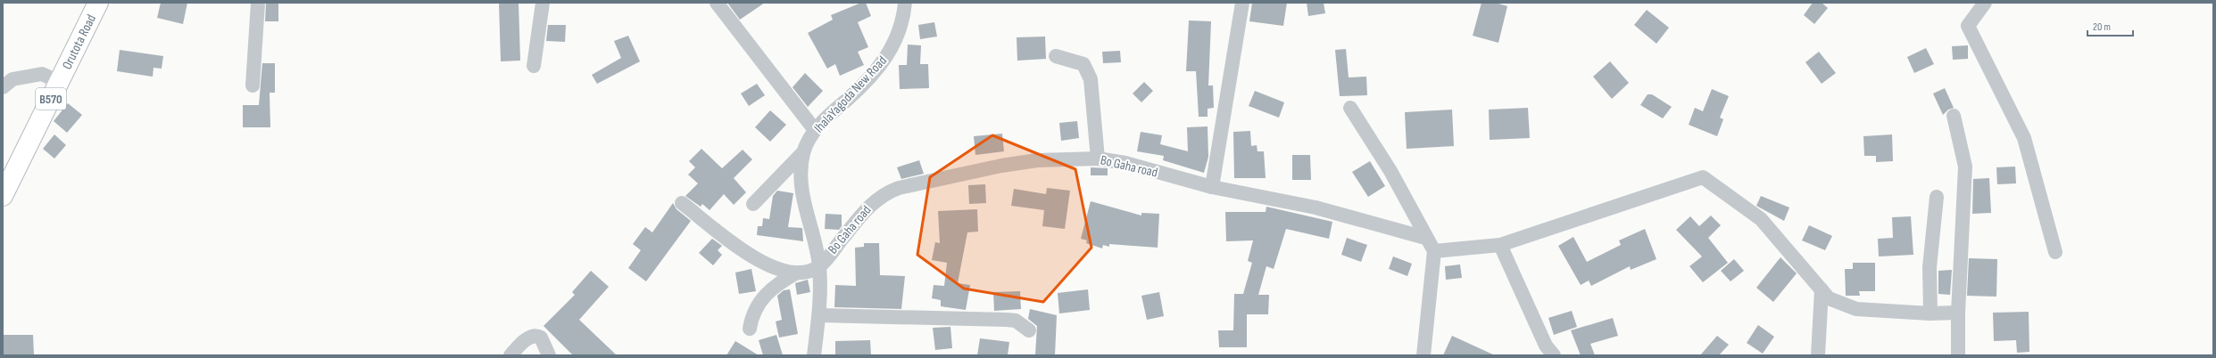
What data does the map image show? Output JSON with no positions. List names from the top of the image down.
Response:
{
  "streets": {
    "main road": ["Orutota Road", "B570"],
    "street": ["IhalaYagoda New Road", "Bo Gaha road"]
  },
  "crossings": [
    ["IhalaYagoda New Road", "Bo Gaha road"]
  ],
  "scale_bar": "20 m"
}
